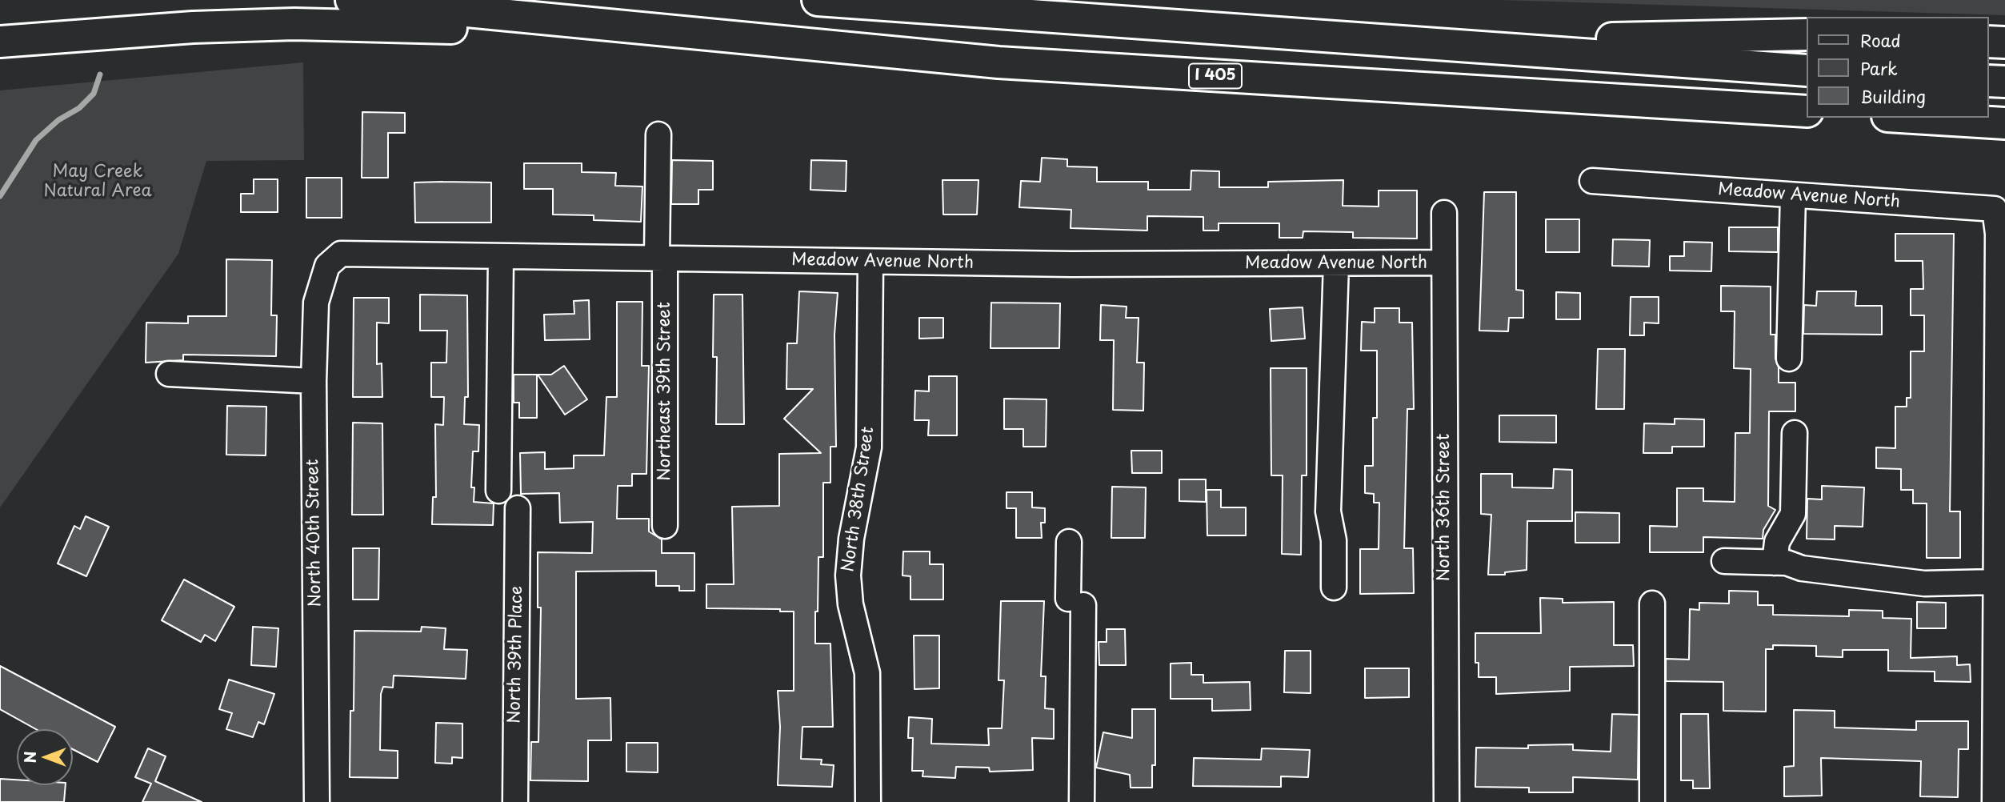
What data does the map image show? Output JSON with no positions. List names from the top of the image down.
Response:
{
  "streets": {
    "highway": ["I 405"],
    "street": [
      "Meadow Avenue North",
      "Northeast 39th Street",
      "North 38th Street",
      "North 36th Street",
      "North 40th Street",
      "North 39th Place"
    ]
  },
  "crossings": [
    ["Meadow Avenue North", "Northeast 39th Street"],
    ["Meadow Avenue North", "North 38th Street"],
    ["Meadow Avenue North", "North 36th Street"],
    ["Meadow Avenue North", "North 40th Street"]
  ],
  "parks": ["May Creek Natural Area"],
  "legend": ["Road", "Park", "Building"],
  "north": "left"
}
